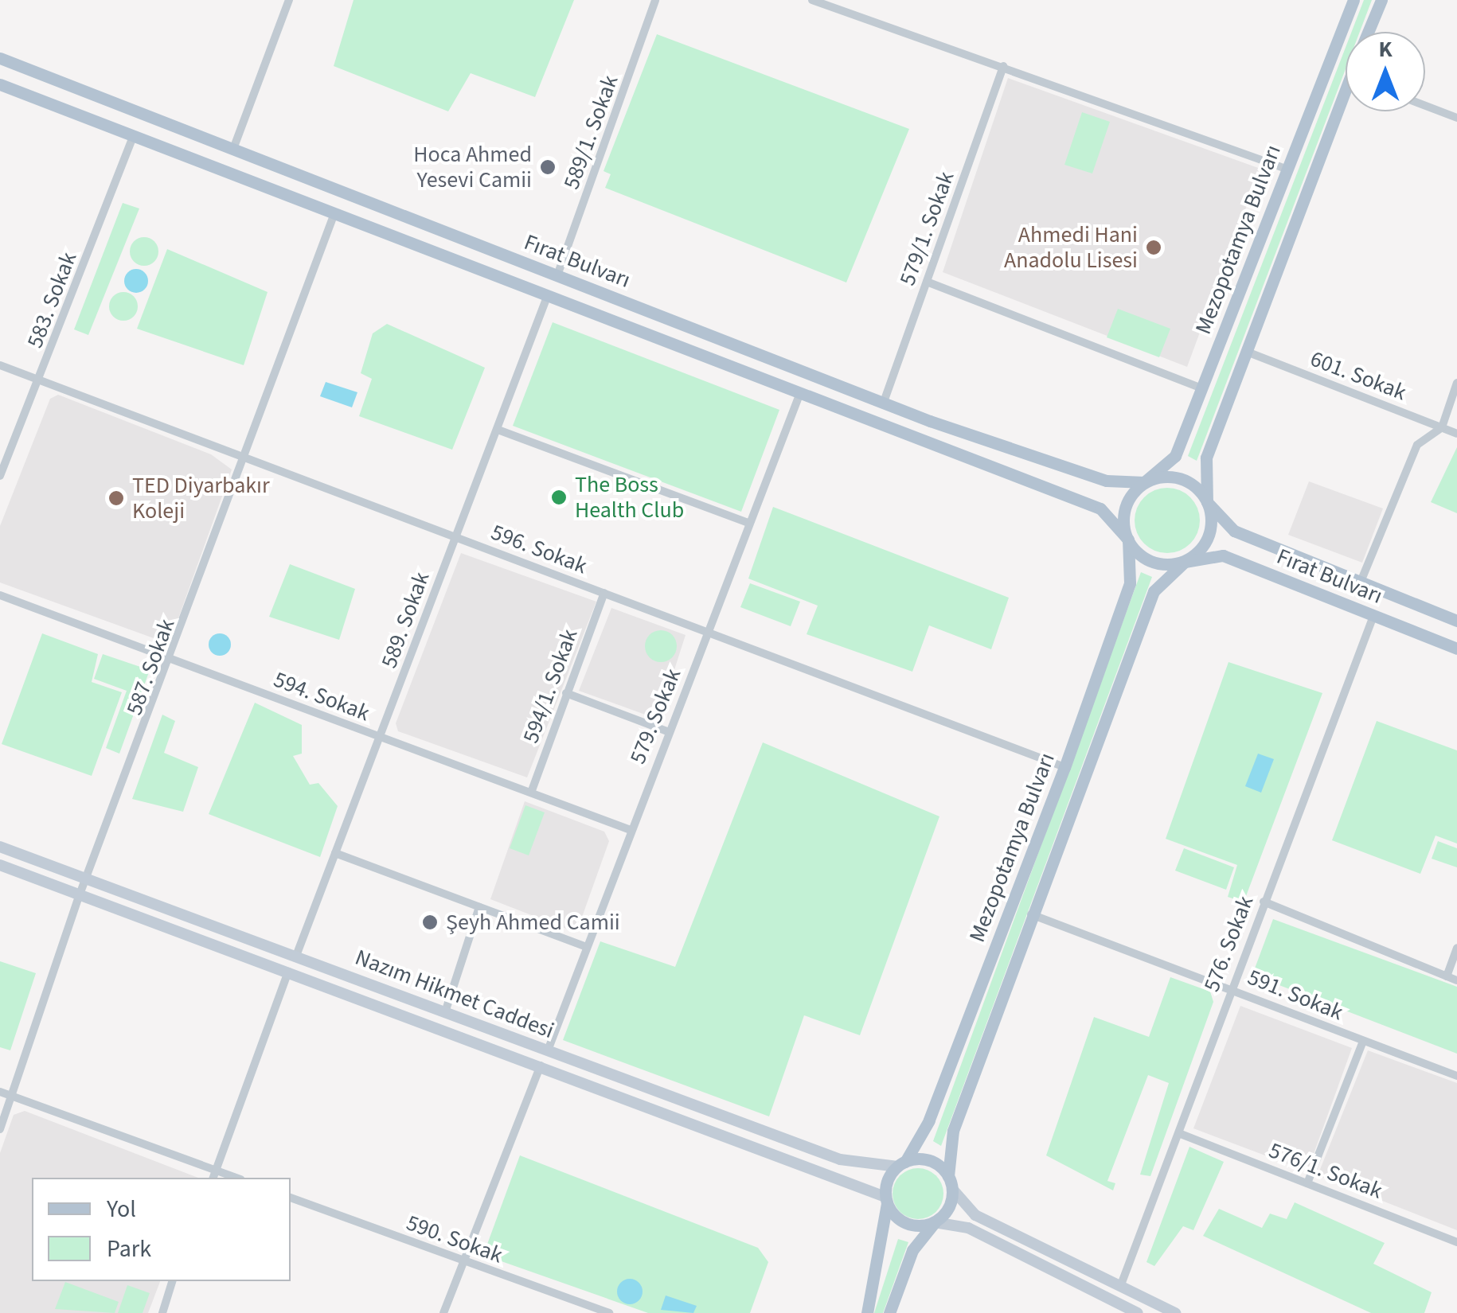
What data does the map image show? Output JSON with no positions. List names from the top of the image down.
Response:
{
  "streets": {
    "main road": ["Mezopotamya Bulvarı", "Fırat Bulvarı", "Nazım Hikmet Caddesi"],
    "street": [
      "589/1. Sokak",
      "579/1. Sokak",
      "583. Sokak",
      "601. Sokak",
      "596. Sokak",
      "589. Sokak",
      "587. Sokak",
      "594/1. Sokak",
      "594. Sokak",
      "579. Sokak",
      "576. Sokak",
      "591. Sokak",
      "576/1. Sokak",
      "590. Sokak"
    ]
  },
  "crossings": [
    ["589/1. Sokak", "Fırat Bulvarı"],
    ["579/1. Sokak", "Fırat Bulvarı"],
    ["Mezopotamya Bulvarı", "Fırat Bulvarı"],
    ["Mezopotamya Bulvarı", "596. Sokak"],
    ["Mezopotamya Bulvarı", "Nazım Hikmet Caddesi"],
    ["Mezopotamya Bulvarı", "591. Sokak"],
    ["Fırat Bulvarı", "583. Sokak"],
    ["Fırat Bulvarı", "589. Sokak"],
    ["Fırat Bulvarı", "587. Sokak"],
    ["Fırat Bulvarı", "579. Sokak"],
    ["Fırat Bulvarı", "576. Sokak"],
    ["583. Sokak", "596. Sokak"],
    ["596. Sokak", "589. Sokak"],
    ["596. Sokak", "587. Sokak"],
    ["596. Sokak", "594/1. Sokak"],
    ["596. Sokak", "579. Sokak"],
    ["589. Sokak", "594. Sokak"],
    ["589. Sokak", "Nazım Hikmet Caddesi"],
    ["587. Sokak", "594. Sokak"],
    ["587. Sokak", "Nazım Hikmet Caddesi"],
    ["594/1. Sokak", "594. Sokak"],
    ["594. Sokak", "579. Sokak"],
    ["579. Sokak", "Nazım Hikmet Caddesi"],
    ["576. Sokak", "591. Sokak"],
    ["576. Sokak", "576/1. Sokak"]
  ],
  "places": [
    "Hoca Ahmed Yesevi Camii",
    "Ahmedi Hani Anadolu Lisesi",
    "The Boss Health Club",
    "TED Diyarbakır Koleji",
    "Şeyh Ahmed Camii"
  ],
  "legend": ["Yol", "Park"],
  "north": "top"
}
